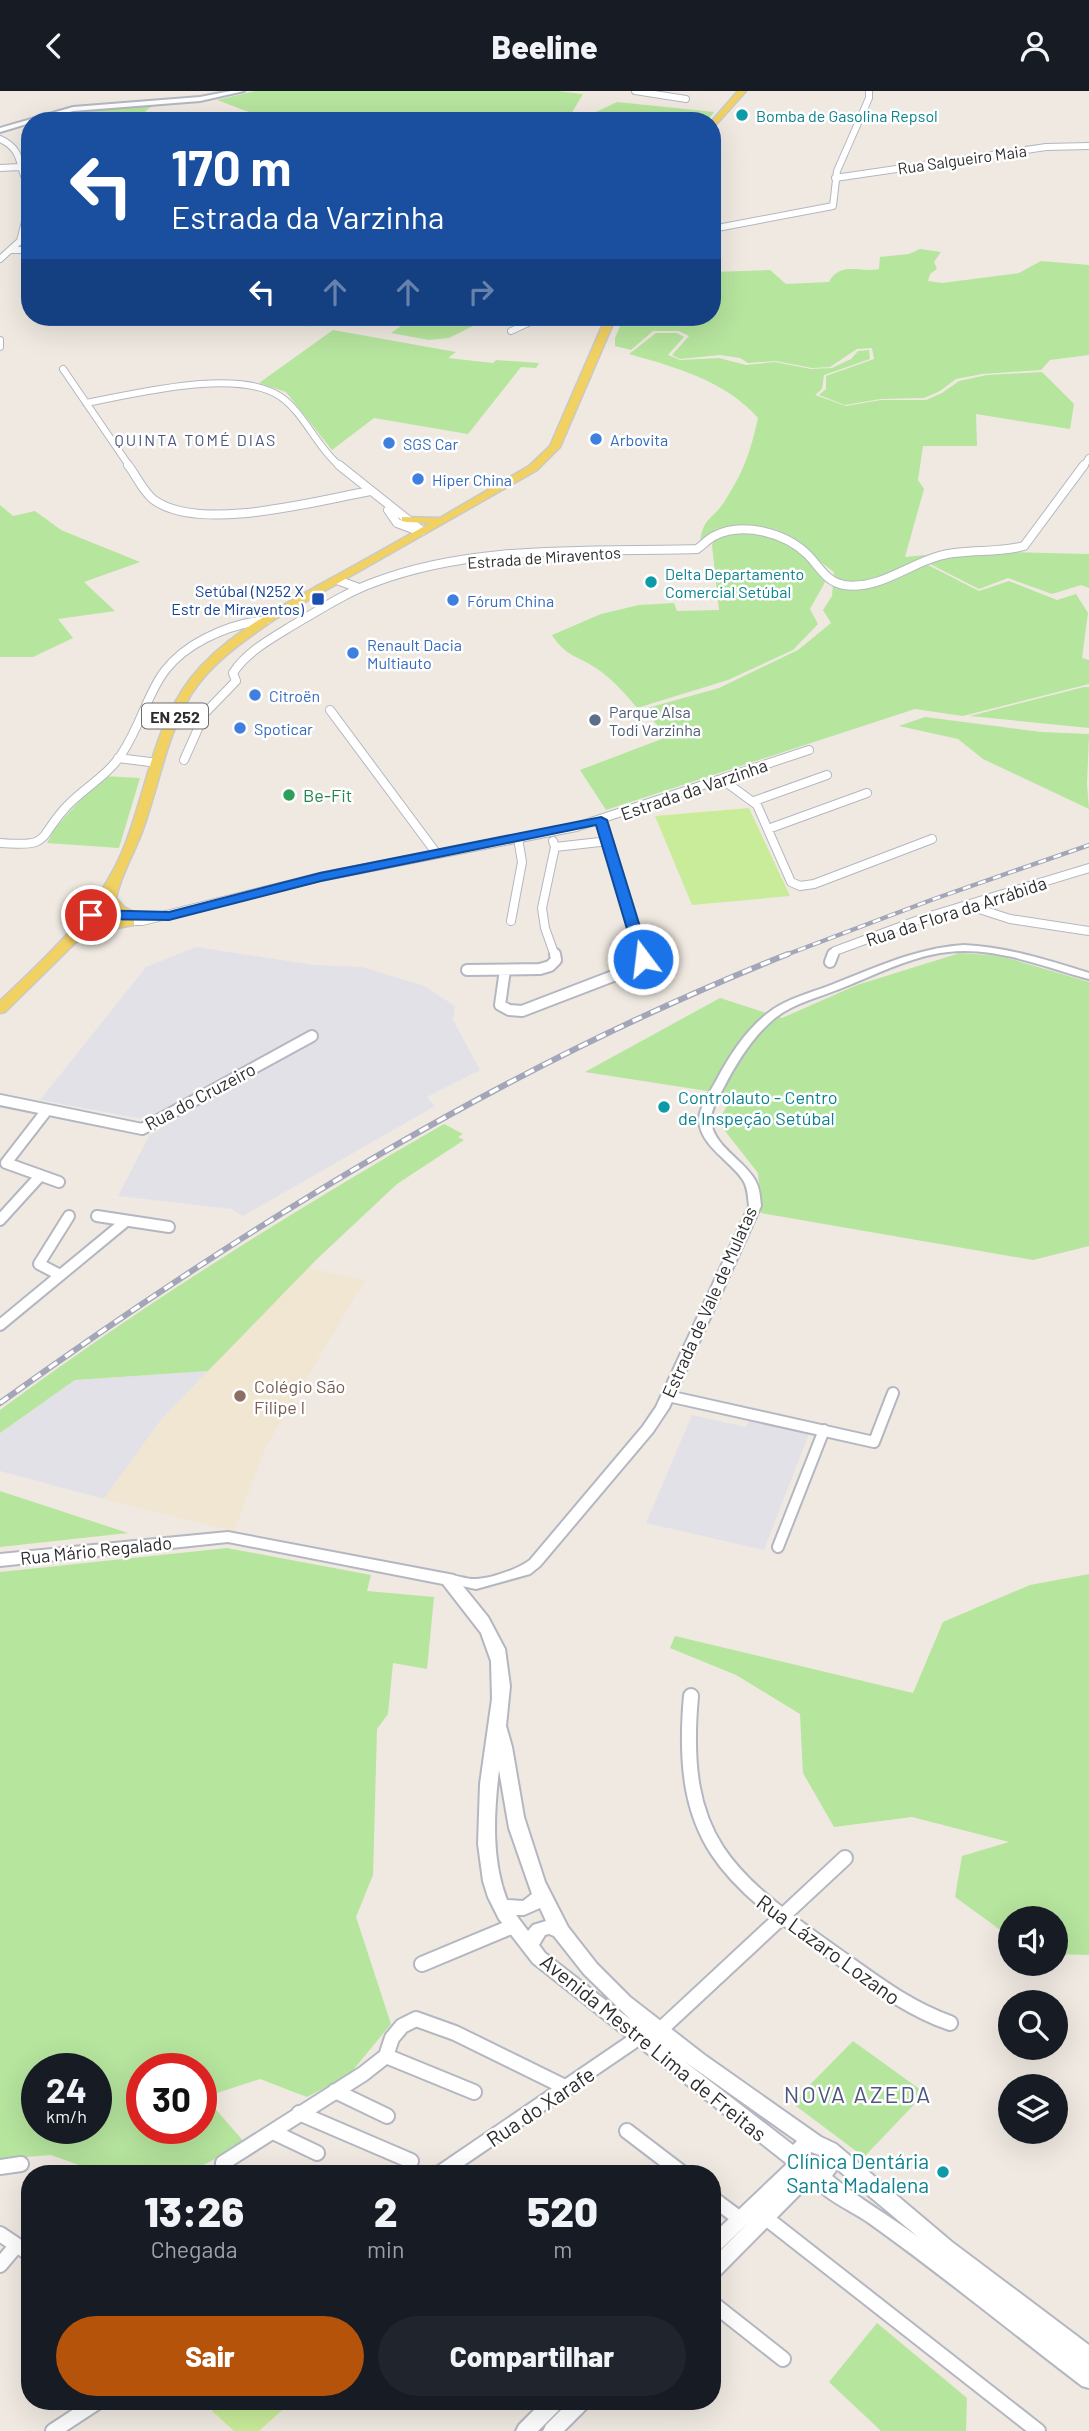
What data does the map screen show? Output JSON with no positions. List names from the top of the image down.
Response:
{
  "streets": {
    "main road": [
      "EN 252",
      "Estrada de Vale de Mulatas",
      "Rua Mário Regalado",
      "Avenida Mestre Lima de Freitas"
    ],
    "street": [
      "Rua Salgueiro Maia",
      "Estrada de Miraventos",
      "Estrada da Varzinha",
      "Rua da Flora da Arrábida",
      "Rua do Cruzeiro",
      "Rua Lázaro Lozano",
      "Rua do Xarafe"
    ]
  },
  "crossings": [
    ["EN 252", "Estrada da Varzinha"],
    ["Estrada de Vale de Mulatas", "Rua Mário Regalado"],
    ["Estrada de Vale de Mulatas", "Avenida Mestre Lima de Freitas"],
    ["Avenida Mestre Lima de Freitas", "Rua do Xarafe"]
  ],
  "districts": ["QUINTA TOMÉ DIAS", "NOVA AZEDA"],
  "places": {
    "other": [
      "Bomba de Gasolina Repsol",
      "Arbovita",
      "SGS Car",
      "Hiper China",
      "Delta Departamento Comercial Setúbal",
      "Fórum China",
      "Renault Dacia Multiauto",
      "Citroën",
      "Parque Alsa Todi Varzinha",
      "Spoticar",
      "Be-Fit",
      "Controlauto - Centro de Inspeção Setúbal",
      "Colégio São Filipe I",
      "Clínica Dentária Santa Madalena"
    ],
    "transit": ["Setúbal (N252 X Estr de Miraventos)"]
  },
  "page": {
    "header": "Beeline",
    "turn": ["170 m", "Estrada da Varzinha"],
    "speed": "24 km/h",
    "limit": "30",
    "eta": [
      "13:26",
      "Chegada",
      "2",
      "min",
      "520",
      "m"
    ],
    "buttons": ["Sair", "Compartilhar"]
  }
}
